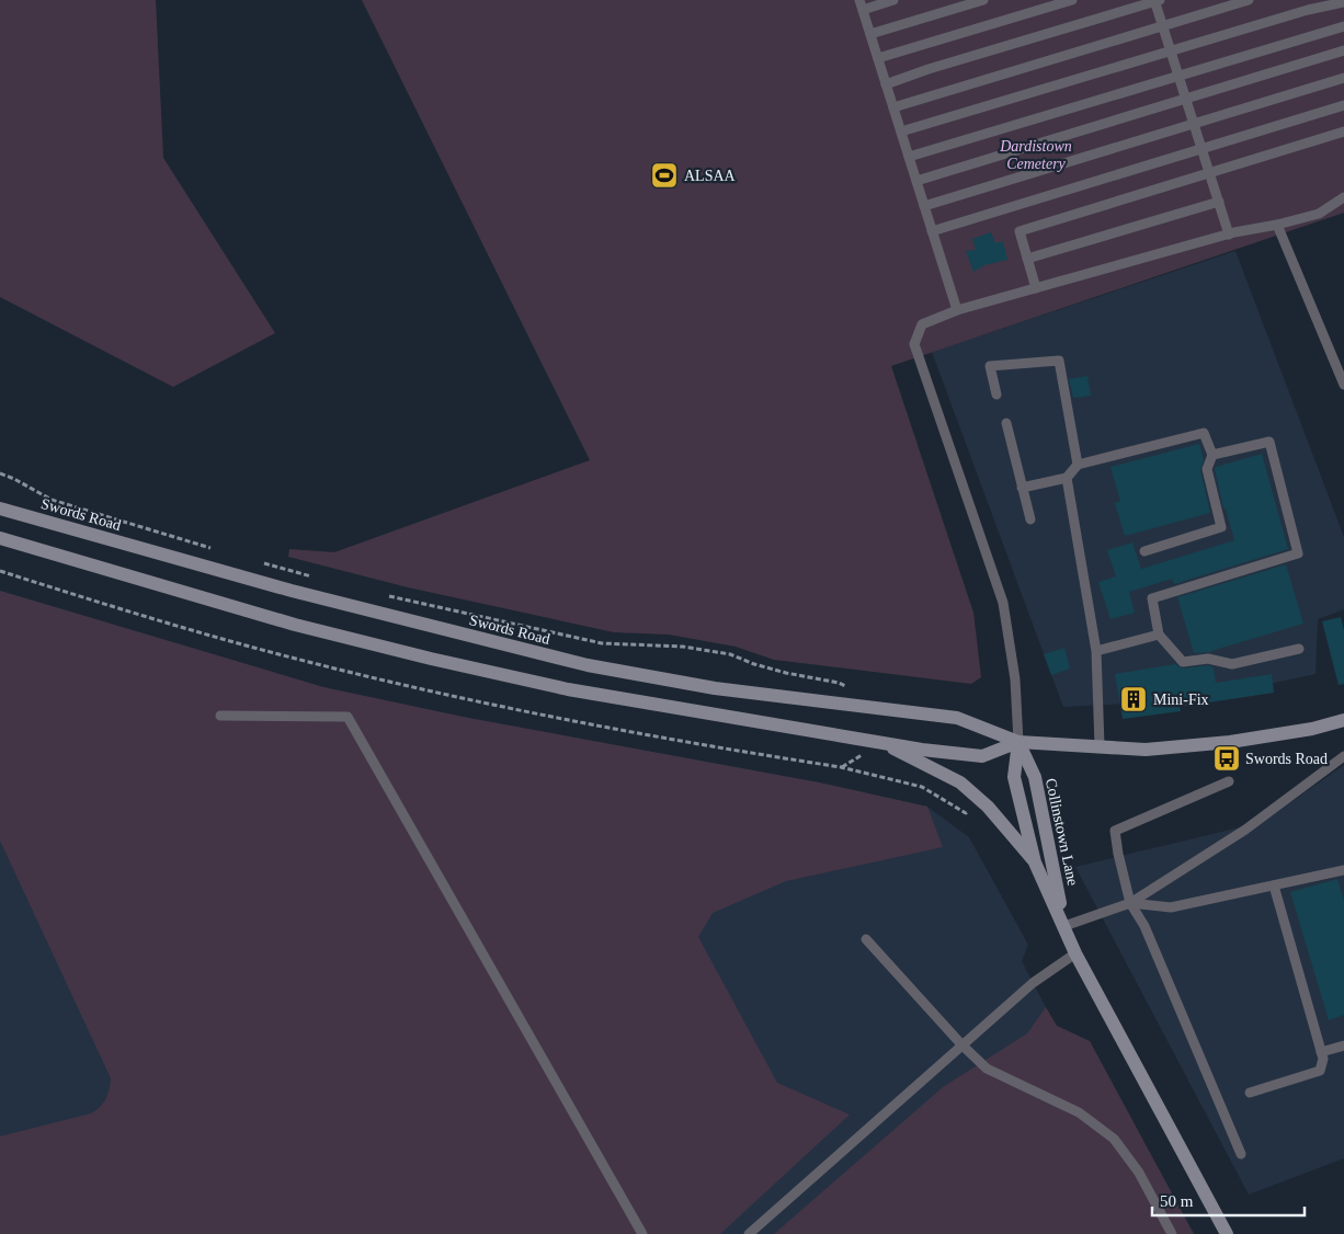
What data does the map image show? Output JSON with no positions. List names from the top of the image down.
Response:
{
  "streets": {
    "main road": ["Swords Road", "Collinstown Lane"]
  },
  "crossings": [
    ["Swords Road", "Collinstown Lane"]
  ],
  "parks": ["Dardistown Cemetery"],
  "places": {
    "sports": ["ALSAA"],
    "building": ["Mini-Fix"],
    "bus stop": ["Swords Road"]
  },
  "scale_bar": "50 m"
}
